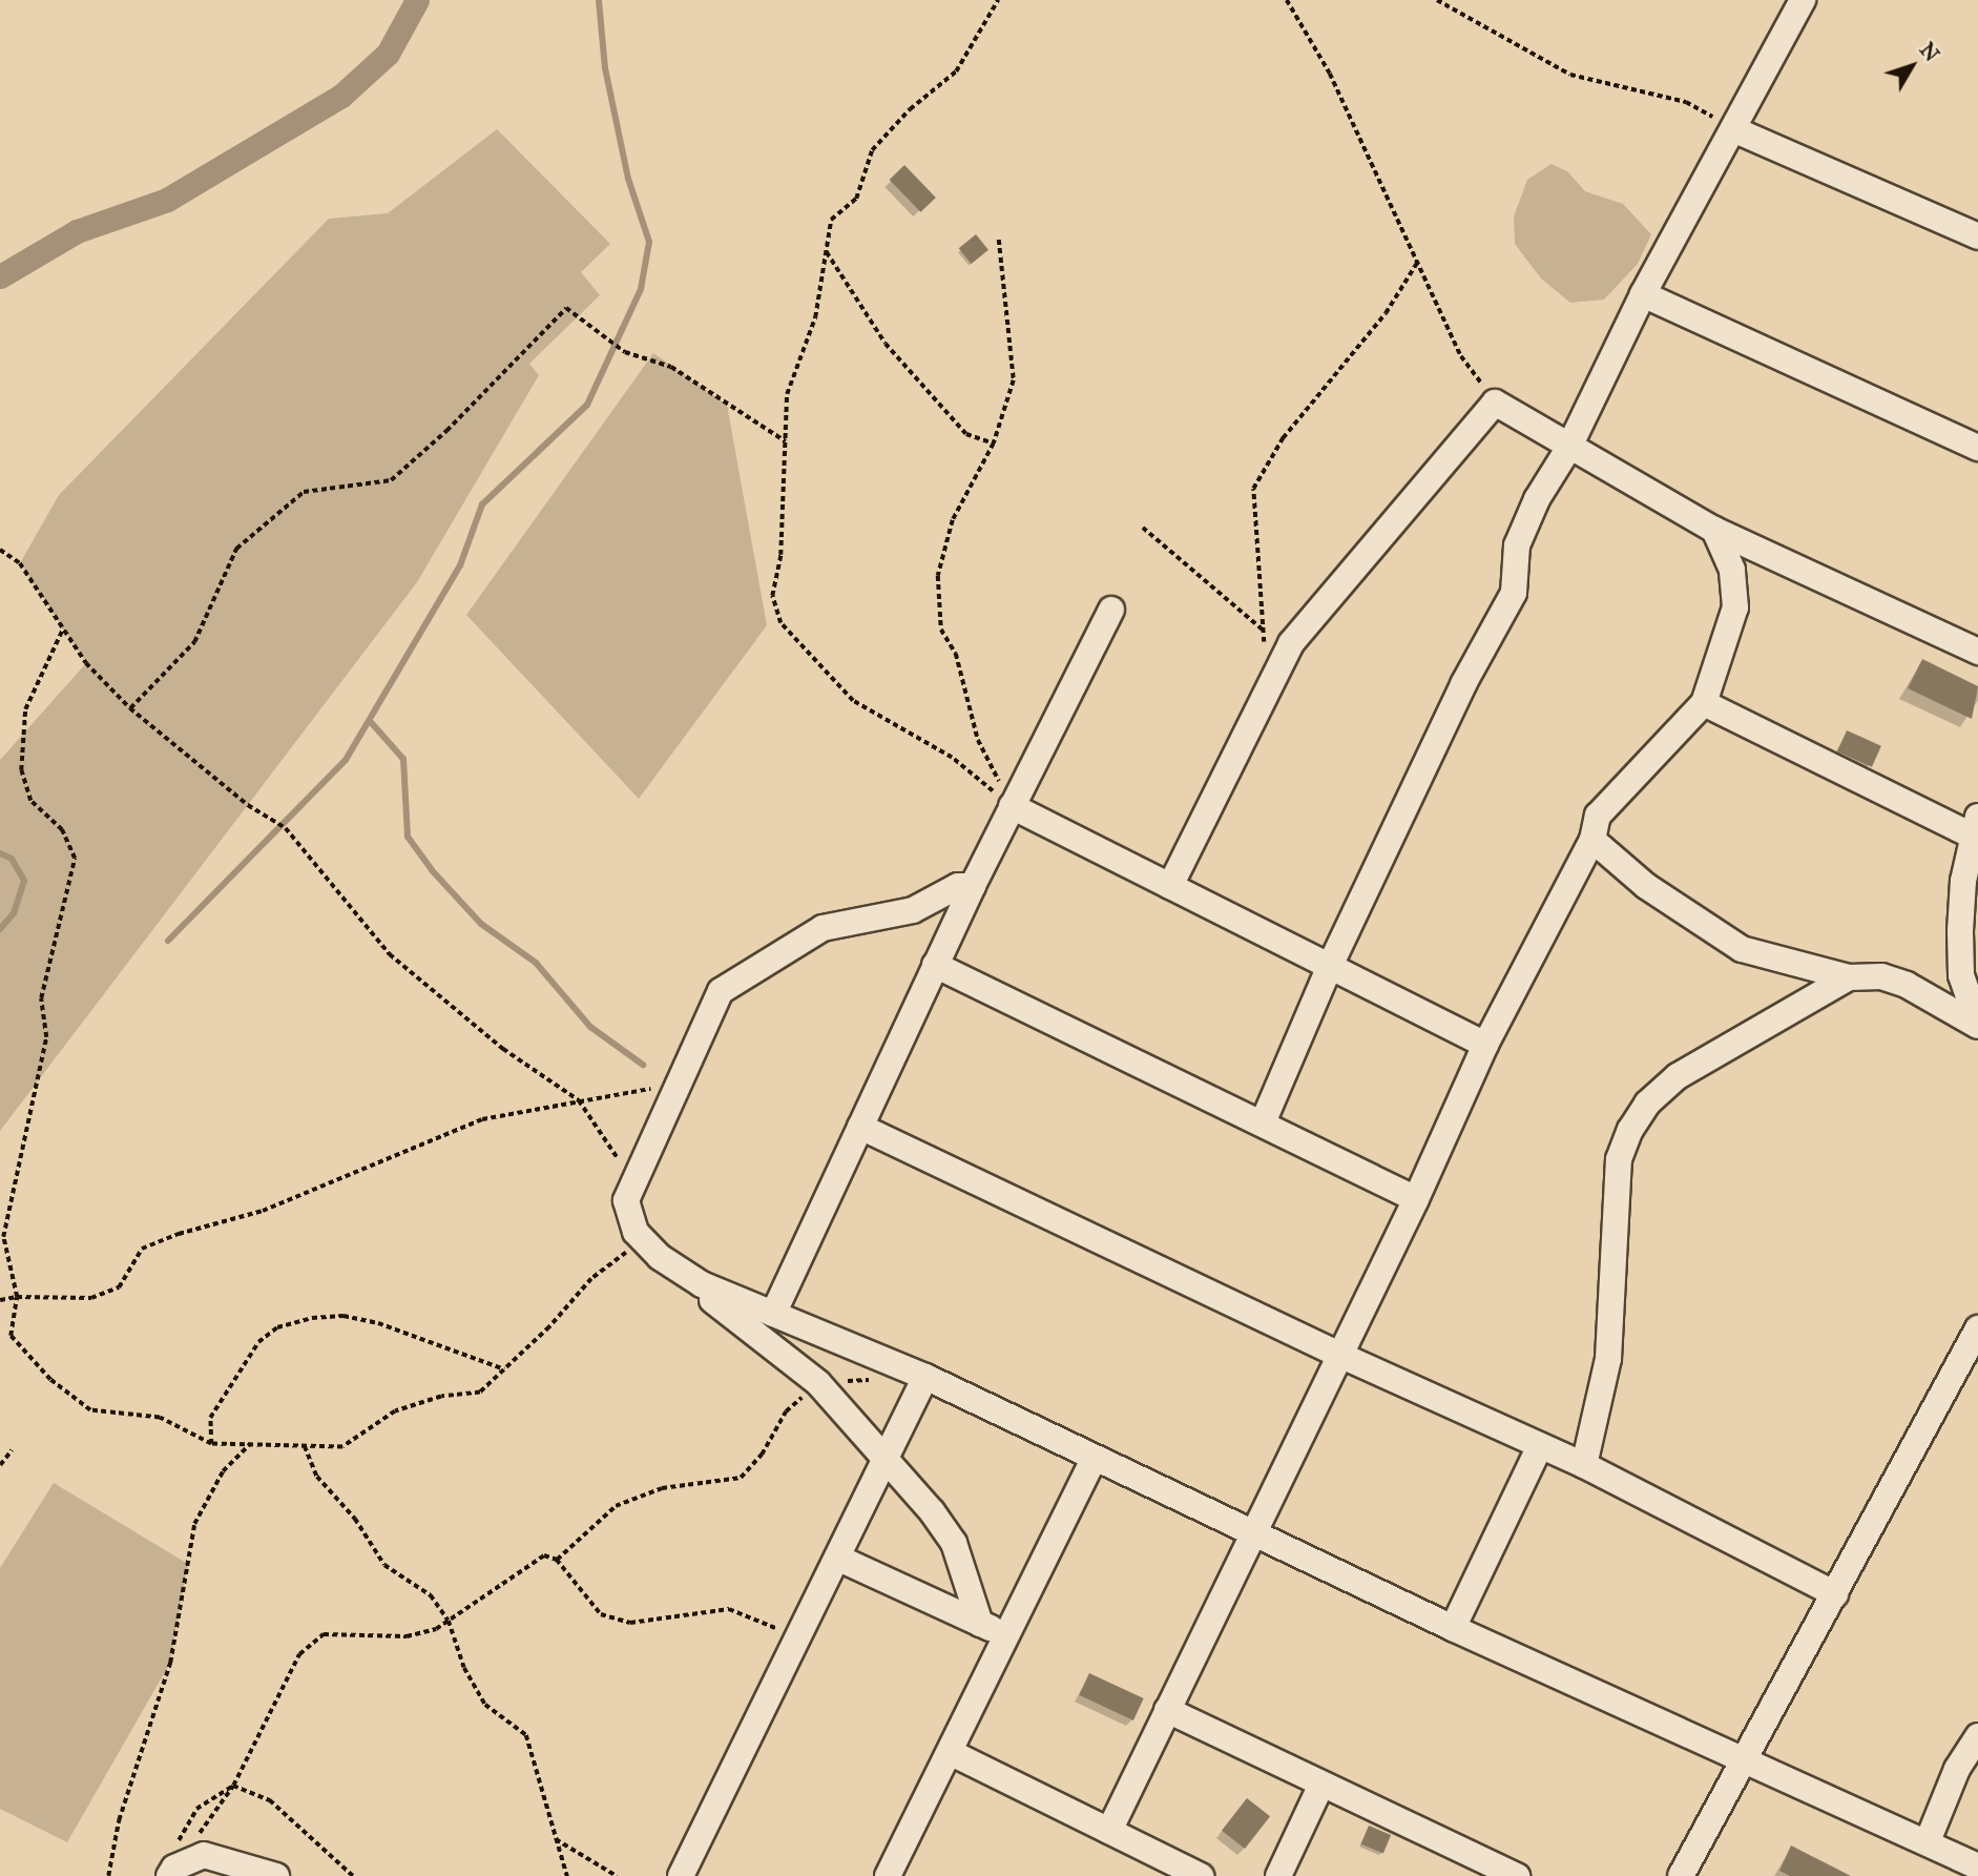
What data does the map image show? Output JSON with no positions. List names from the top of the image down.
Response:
{
  "north": "top right"
}
